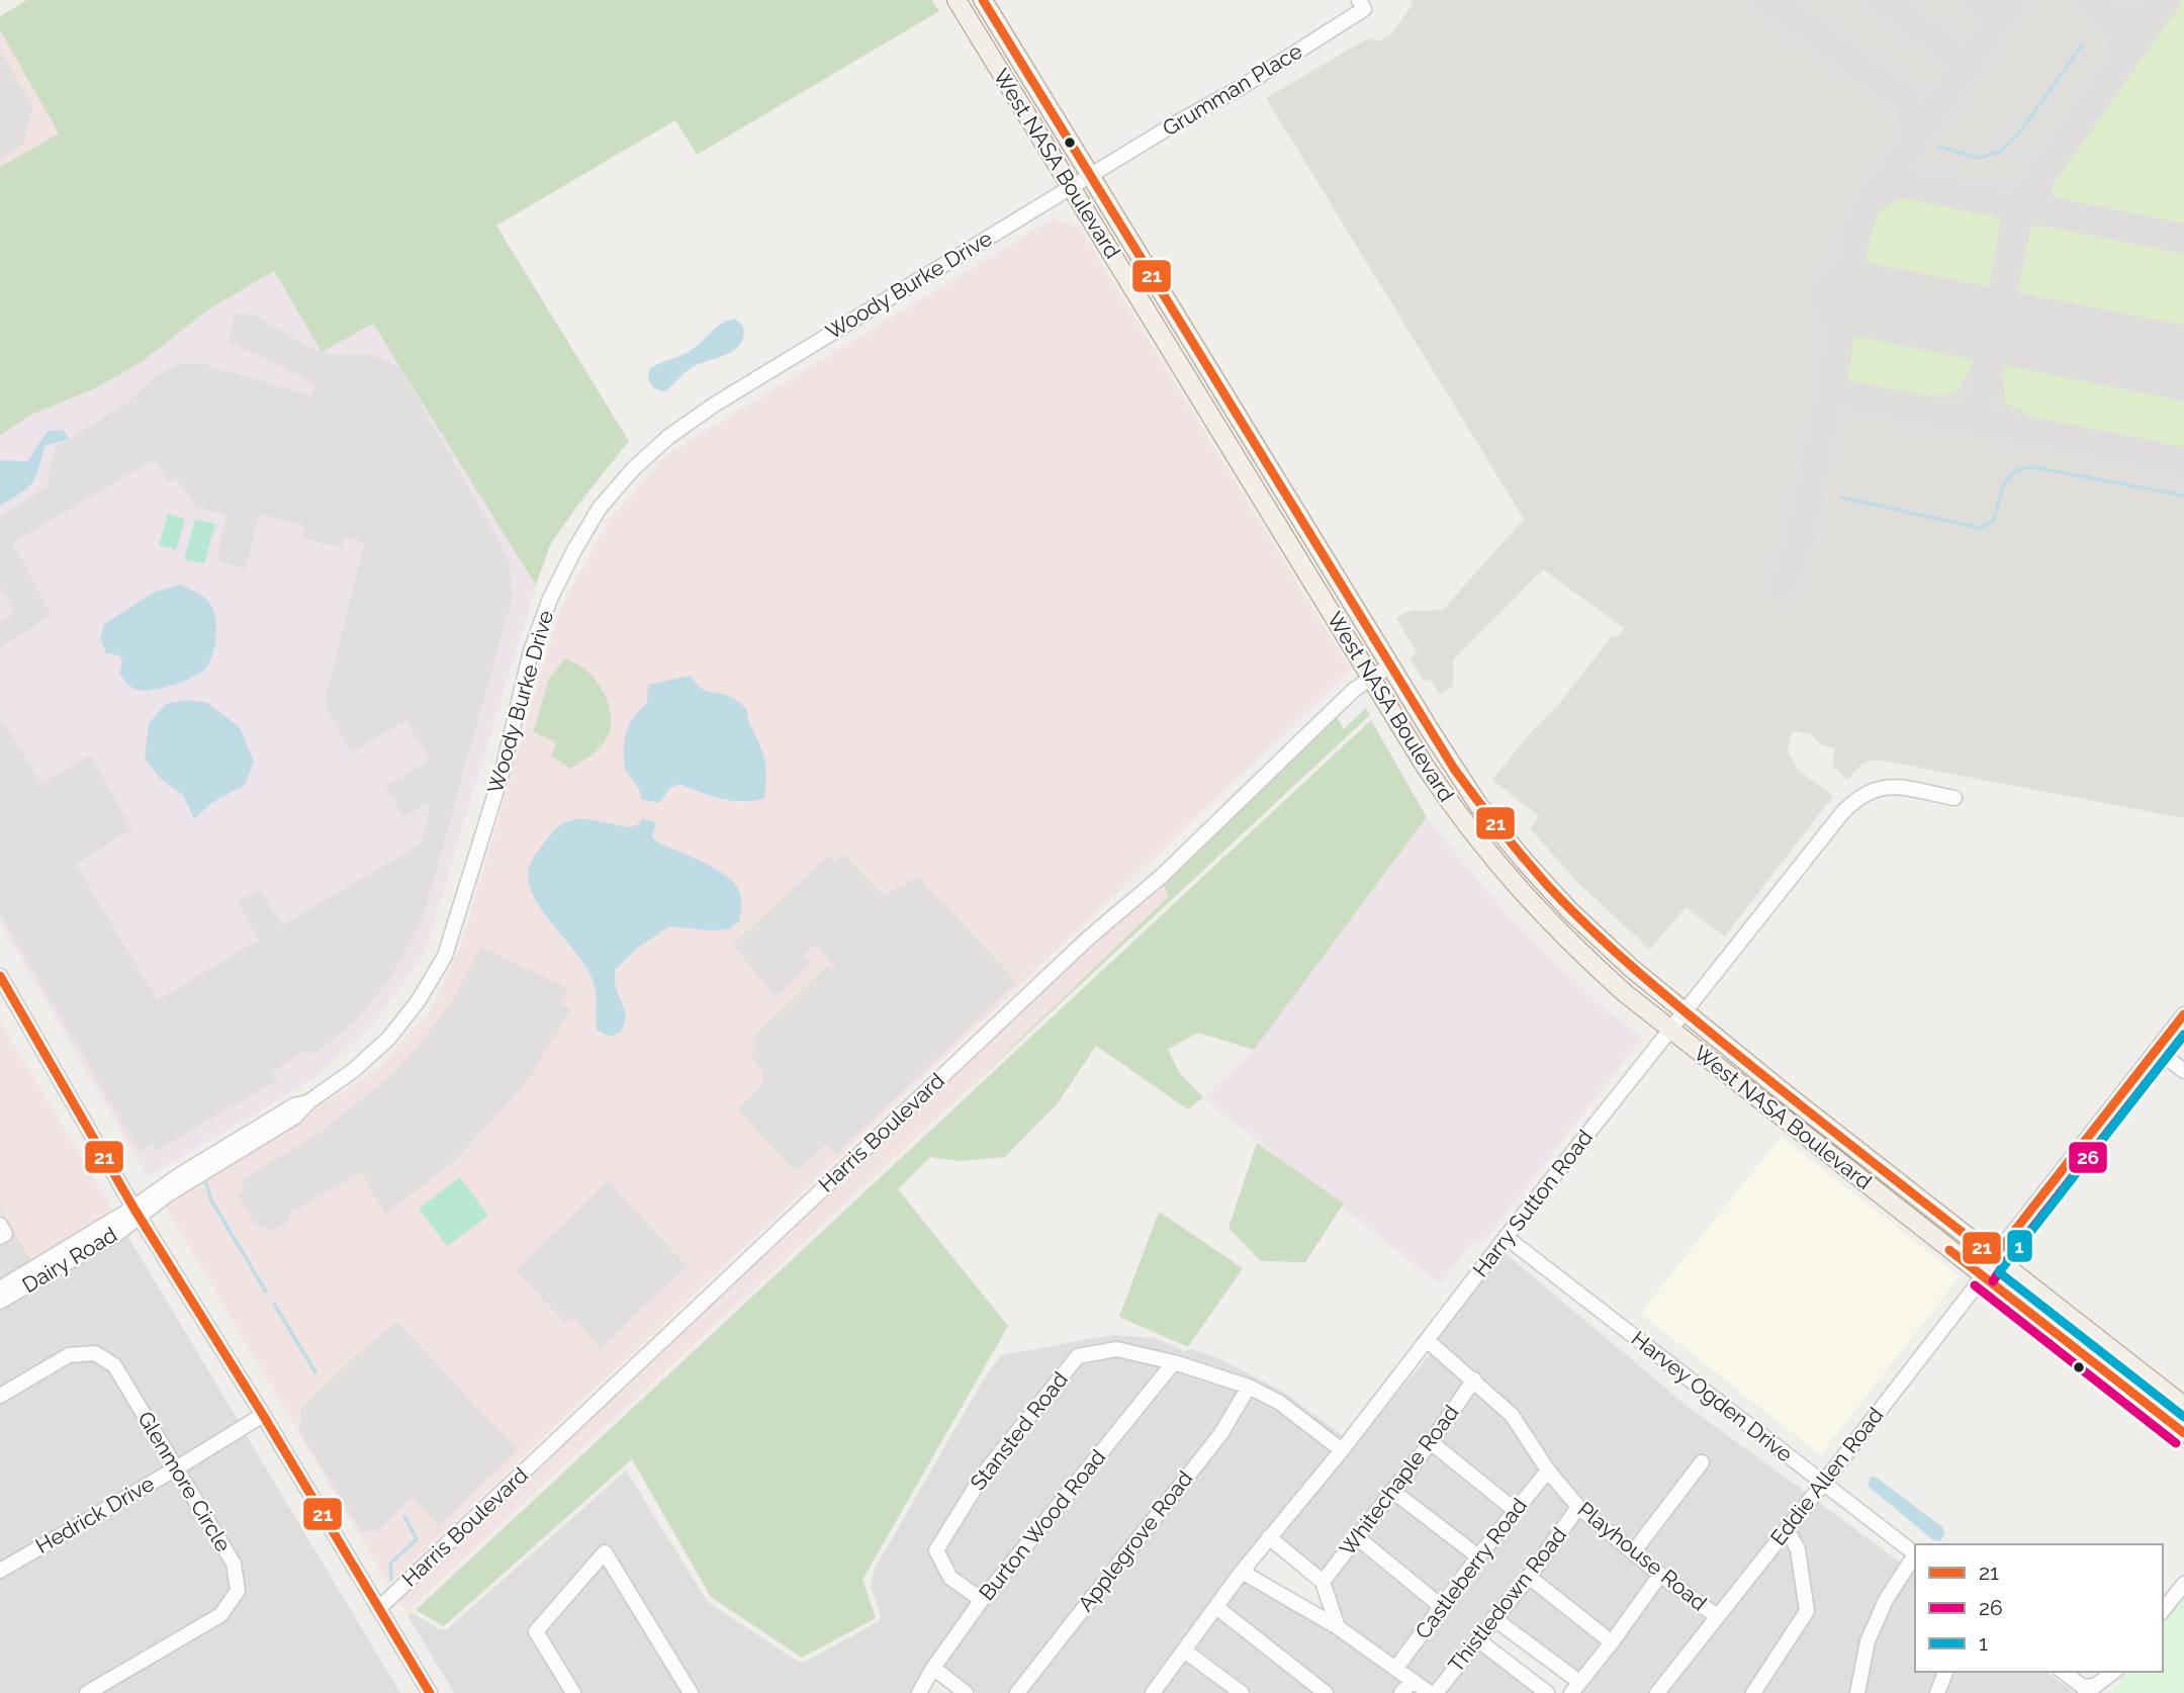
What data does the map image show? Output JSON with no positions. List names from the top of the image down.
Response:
{
  "streets": {
    "main road": ["West NASA Boulevard"],
    "street": [
      "Grumman Place",
      "Woody Burke Drive",
      "Harris Boulevard",
      "Harry Sutton Road",
      "Dairy Road",
      "Harvey Ogden Drive",
      "Stansted Road",
      "Eddie Allen Road",
      "Whitechaple Road",
      "Glenmore Circle",
      "Hedrick Drive",
      "Burton Wood Road",
      "Applegrove Road",
      "Playhouse Road",
      "Castleberry Road",
      "Thistledown Road"
    ]
  },
  "crossings": [
    ["Grumman Place", "West NASA Boulevard"],
    ["Grumman Place", "Woody Burke Drive"],
    ["West NASA Boulevard", "Woody Burke Drive"],
    ["West NASA Boulevard", "Harris Boulevard"],
    ["West NASA Boulevard", "Harry Sutton Road"],
    ["West NASA Boulevard", "Eddie Allen Road"],
    ["Woody Burke Drive", "Dairy Road"],
    ["Harry Sutton Road", "Harvey Ogden Drive"],
    ["Harry Sutton Road", "Stansted Road"],
    ["Harry Sutton Road", "Playhouse Road"],
    ["Harvey Ogden Drive", "Eddie Allen Road"],
    ["Stansted Road", "Burton Wood Road"],
    ["Stansted Road", "Applegrove Road"],
    ["Eddie Allen Road", "Playhouse Road"],
    ["Whitechaple Road", "Playhouse Road"],
    ["Glenmore Circle", "Hedrick Drive"],
    ["Playhouse Road", "Castleberry Road"],
    ["Playhouse Road", "Thistledown Road"]
  ],
  "lines": ["transit line 21", "transit line 26", "transit line 1"],
  "legend": ["21", "26", "1"]
}
